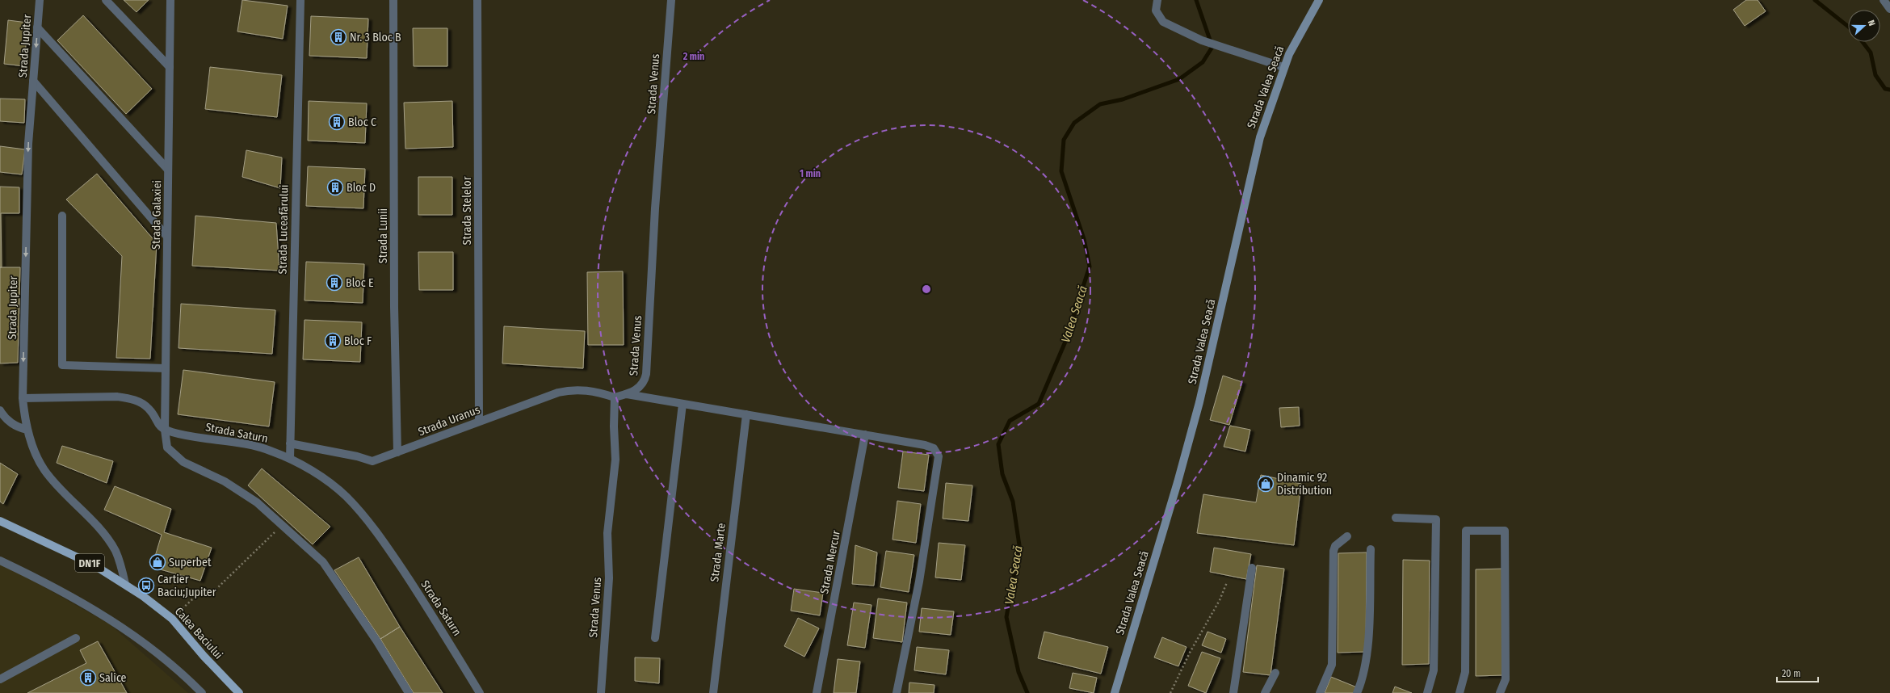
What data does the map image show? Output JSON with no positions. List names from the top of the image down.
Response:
{
  "streets": {
    "main road": ["Strada Valea Seacă", "DN1F", "Calea Baciului"],
    "street": [
      "Strada Jupiter",
      "Strada Venus",
      "Strada Stelelor",
      "Strada Galaxiei",
      "Strada Luceafărului",
      "Strada Lunii",
      "Strada Uranus",
      "Strada Saturn",
      "Strada Marte",
      "Strada Mercur"
    ]
  },
  "crossings": [
    ["Strada Jupiter", "Calea Baciului"],
    ["Strada Venus", "Strada Uranus"],
    ["Strada Stelelor", "Strada Uranus"],
    ["Strada Galaxiei", "Strada Saturn"],
    ["Strada Luceafărului", "Strada Uranus"],
    ["Strada Luceafărului", "Strada Saturn"],
    ["Strada Lunii", "Strada Uranus"]
  ],
  "one_way": ["Strada Jupiter"],
  "water": ["Valea Seacă"],
  "places": {
    "building": [
      "Nr. 3 Bloc B",
      "Bloc C",
      "Bloc D",
      "Bloc E",
      "Bloc F",
      "Salice"
    ],
    "shop": ["Dinamic 92 Distribution", "Superbet"],
    "bus stop": ["Cartier Baciu;Jupiter"]
  },
  "scale_bar": "20 m",
  "north": "right",
  "rings": ["2 min", "1 min"]
}
